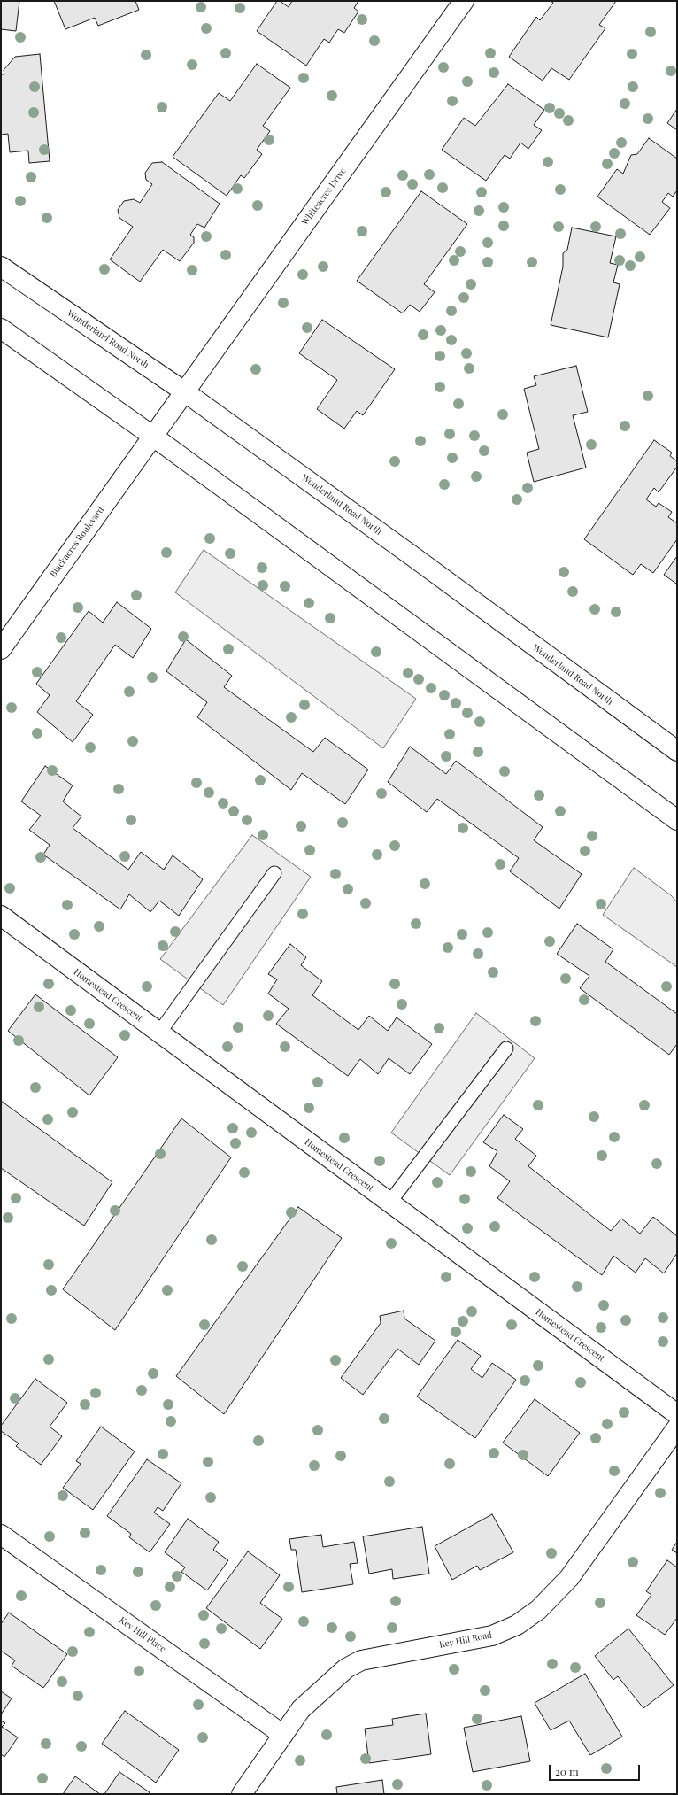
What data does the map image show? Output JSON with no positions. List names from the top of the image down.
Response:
{
  "streets": {
    "street": [
      "Whiteacres Drive",
      "Wonderland Road North",
      "Blackacres Boulevard",
      "Homestead Crescent",
      "Key Hill Place",
      "Key Hill Road"
    ]
  },
  "crossings": [
    ["Whiteacres Drive", "Wonderland Road North"],
    ["Whiteacres Drive", "Blackacres Boulevard"],
    ["Key Hill Place", "Key Hill Road"]
  ],
  "scale_bar": "20 m"
}
